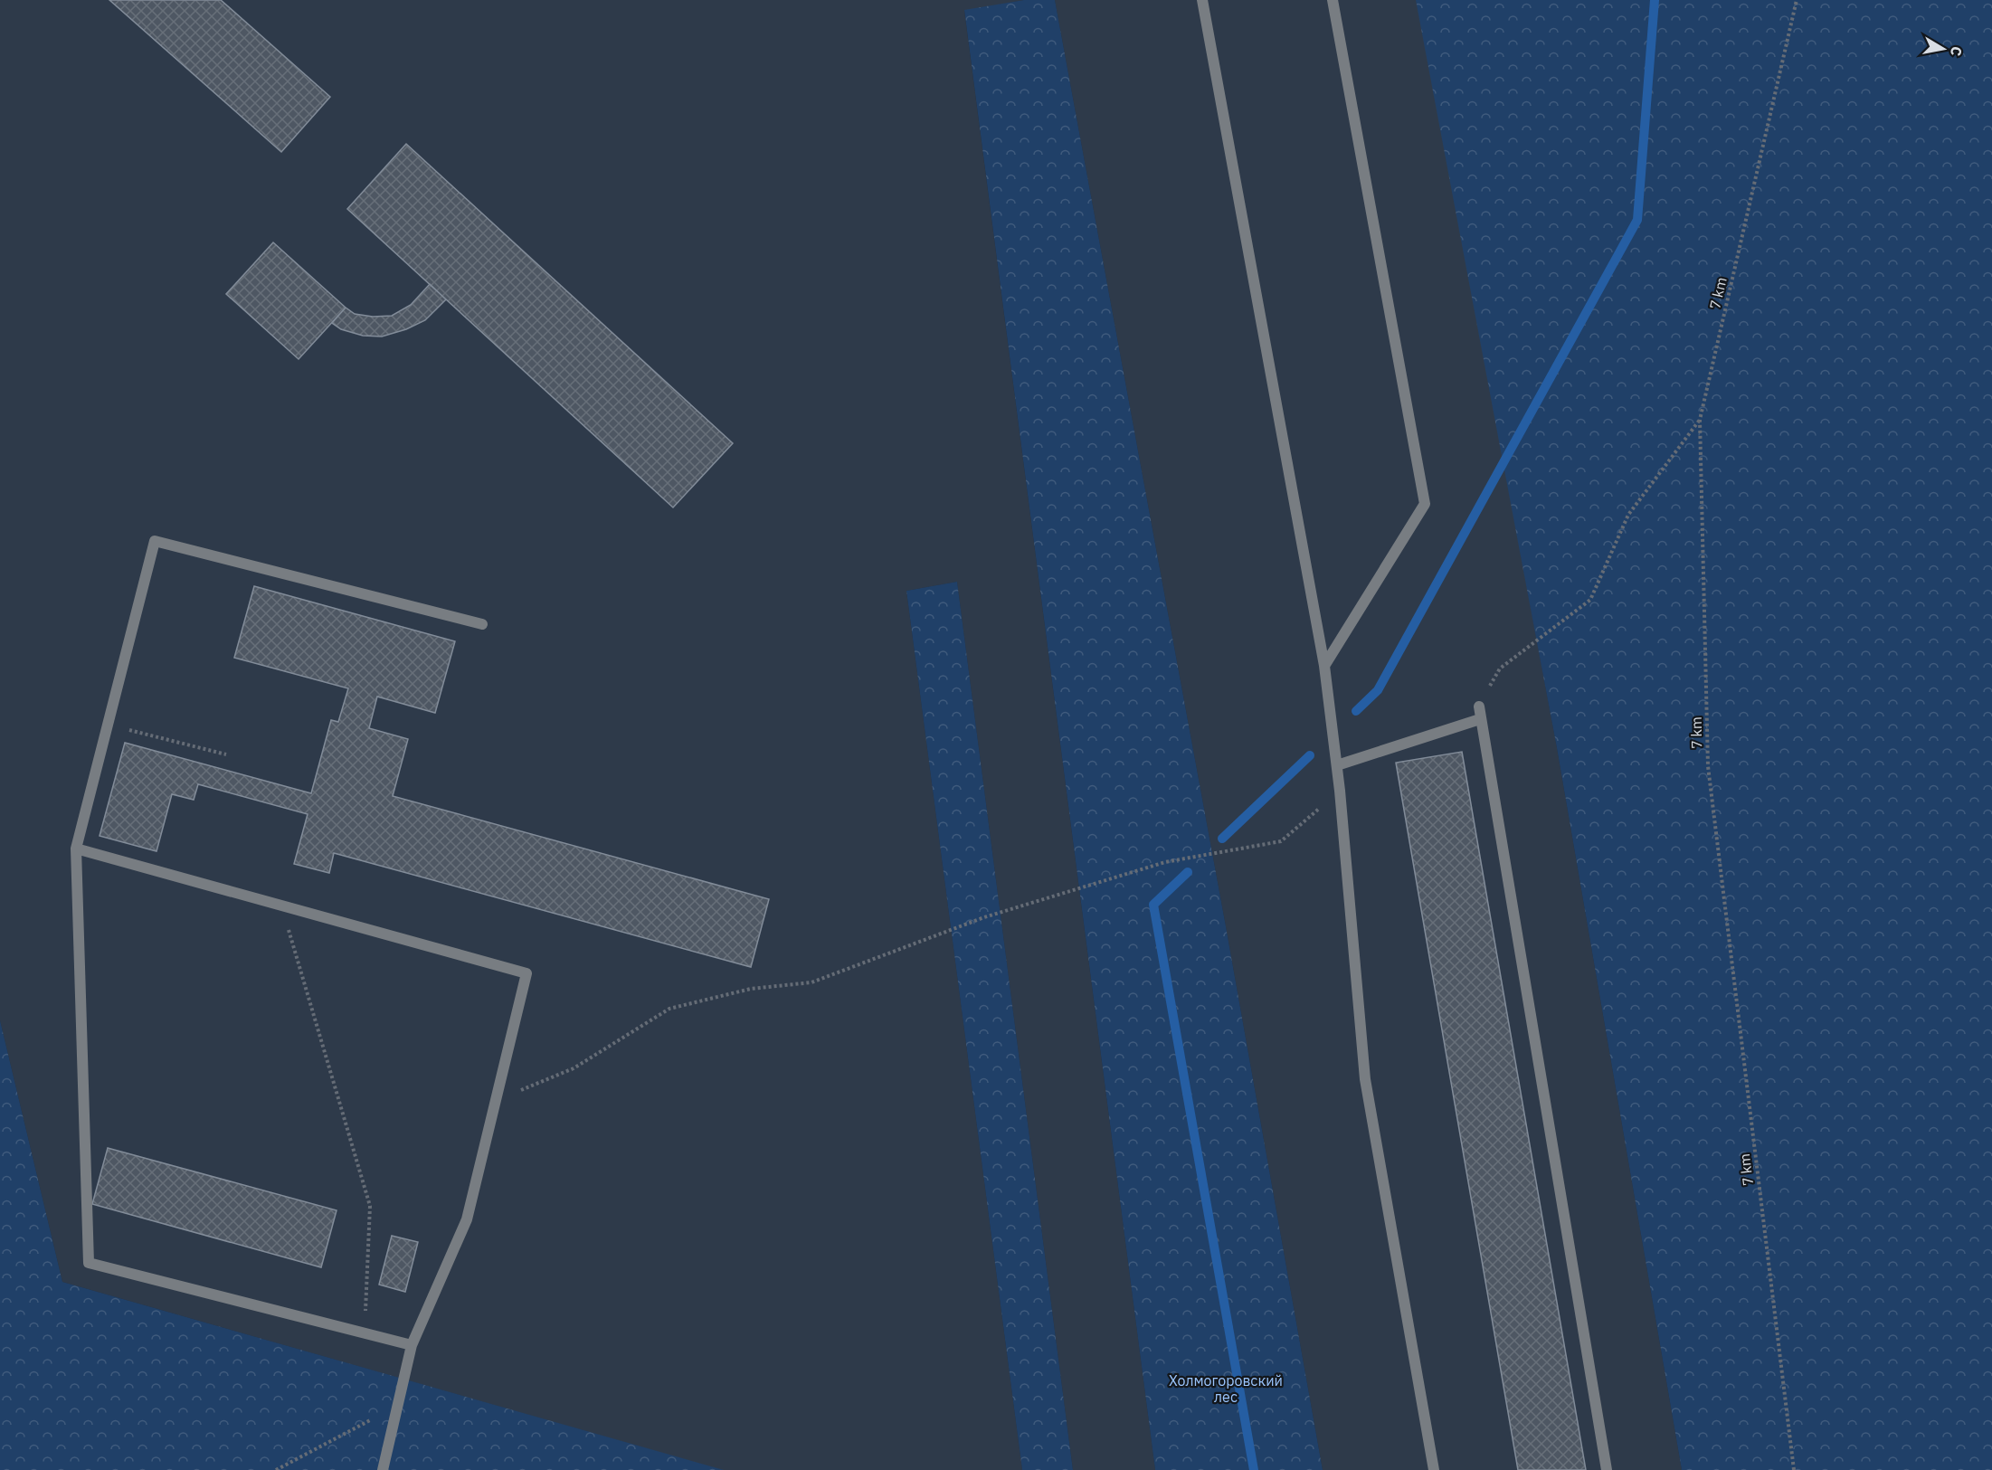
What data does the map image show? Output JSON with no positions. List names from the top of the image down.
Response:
{
  "streets": {
    "path": ["7 km"]
  },
  "parks": ["Холмогоровский лес"],
  "north": "right"
}
